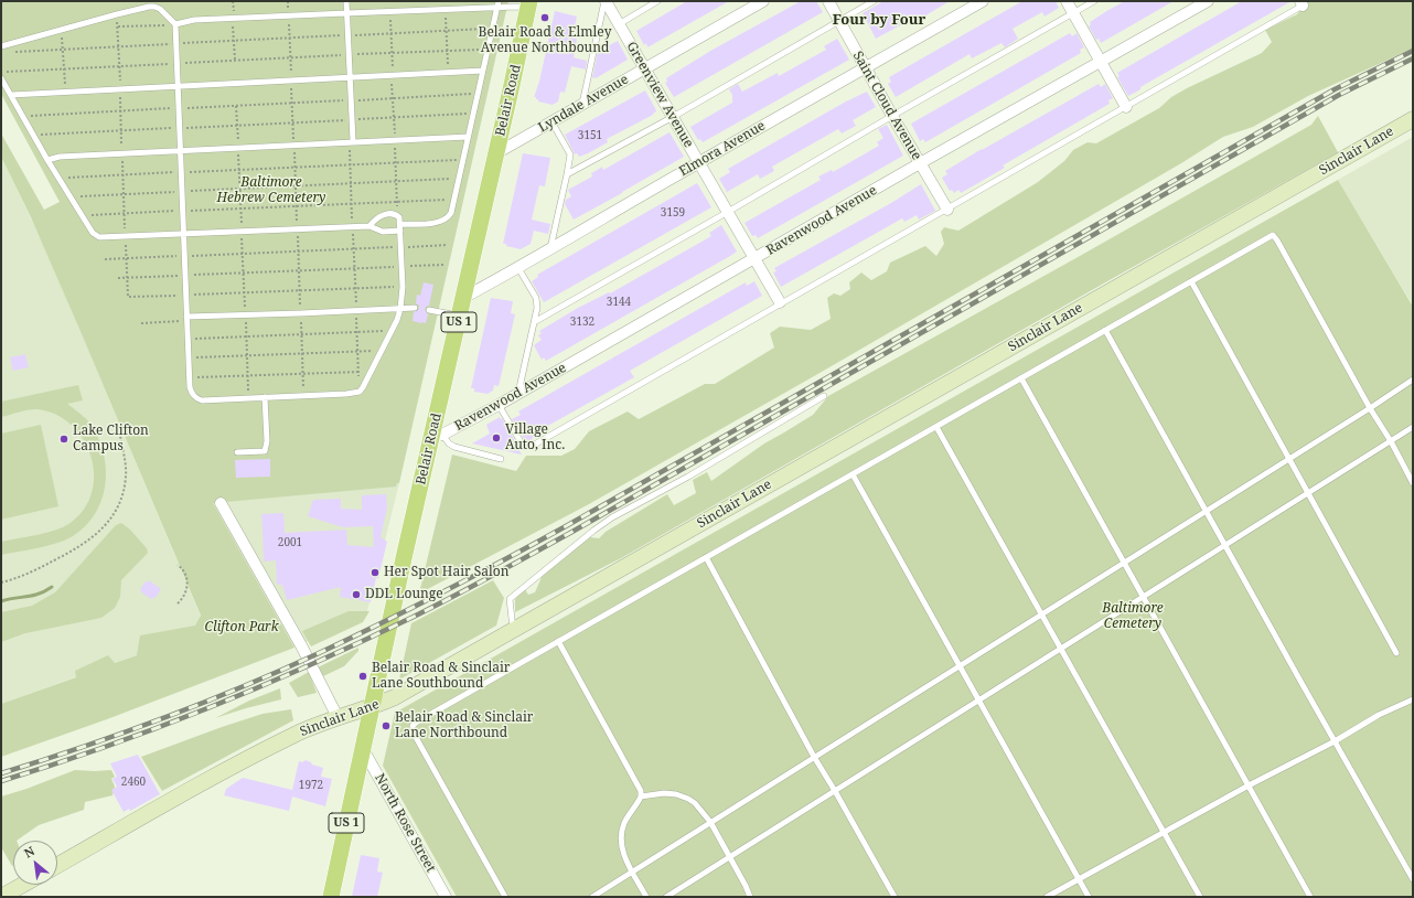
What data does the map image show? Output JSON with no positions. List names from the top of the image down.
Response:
{
  "streets": {
    "main road": ["Belair Road", "Sinclair Lane", "US 1"],
    "street": [
      "Greenview Avenue",
      "Lyndale Avenue",
      "Saint Cloud Avenue",
      "Elmora Avenue",
      "Ravenwood Avenue",
      "North Rose Street"
    ]
  },
  "crossings": [
    ["Greenview Avenue", "Lyndale Avenue"],
    ["Greenview Avenue", "Elmora Avenue"],
    ["Greenview Avenue", "Ravenwood Avenue"],
    ["Belair Road", "Lyndale Avenue"],
    ["Belair Road", "Elmora Avenue"],
    ["Belair Road", "Sinclair Lane"],
    ["Belair Road", "Ravenwood Avenue"],
    ["Belair Road", "North Rose Street"],
    ["Saint Cloud Avenue", "Elmora Avenue"],
    ["Saint Cloud Avenue", "Ravenwood Avenue"]
  ],
  "districts": ["Four by Four"],
  "parks": ["Baltimore Hebrew Cemetery", "Baltimore Cemetery", "Clifton Park"],
  "places": [
    "Belair Road & Elmley Avenue Northbound",
    "Village Auto, Inc.",
    "Lake Clifton Campus",
    "Her Spot Hair Salon",
    "DDL Lounge",
    "Belair Road & Sinclair Lane Southbound",
    "Belair Road & Sinclair Lane Northbound"
  ],
  "house_numbers": [
    "3151",
    "3159",
    "3144",
    "3132",
    "2001",
    "2460",
    "1972"
  ],
  "north": "top left"
}
